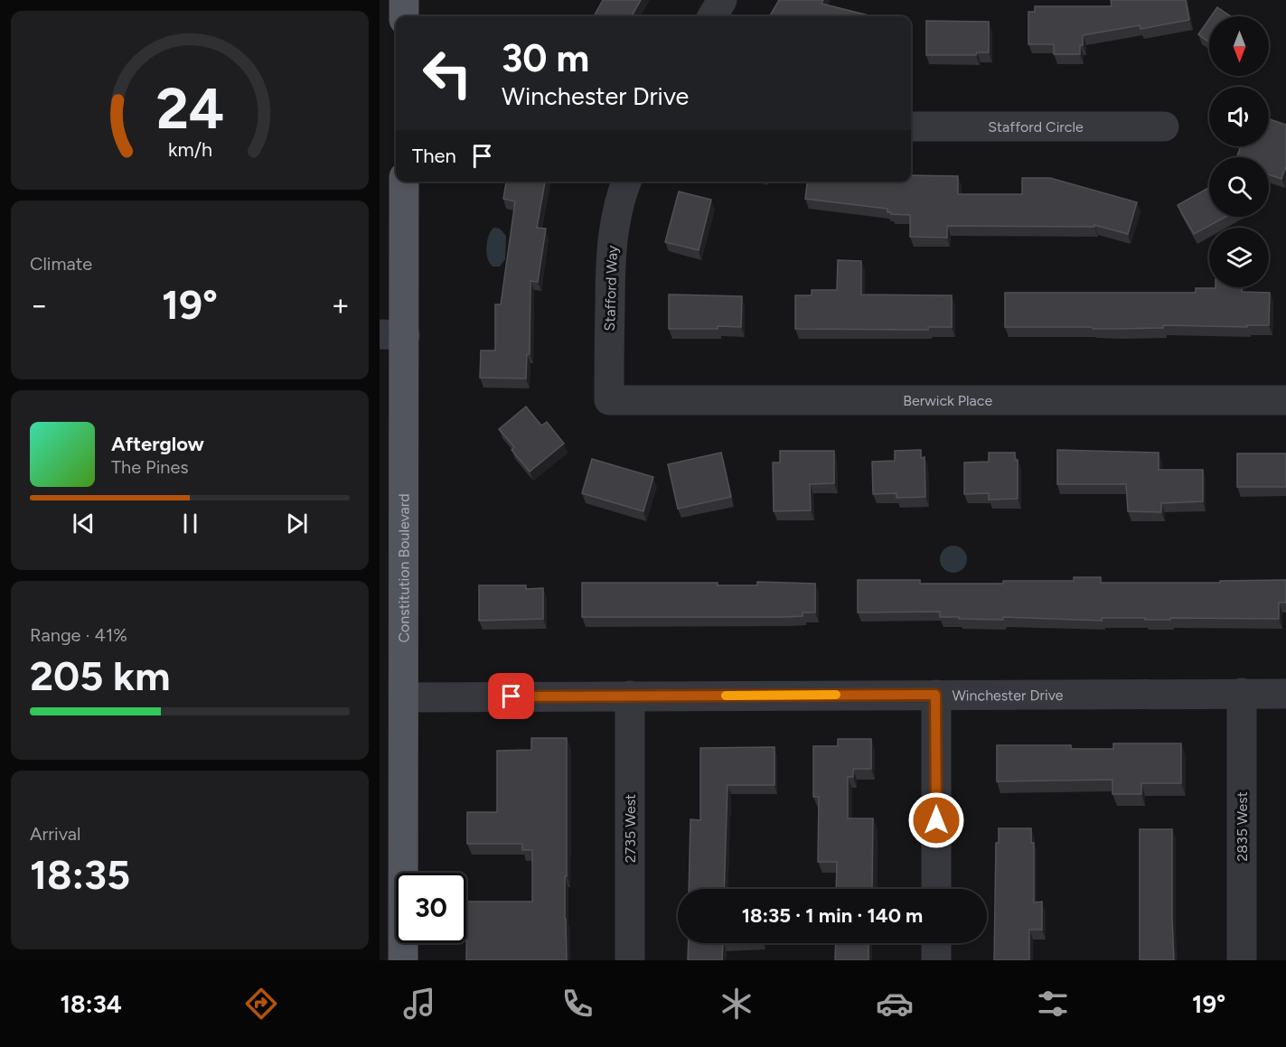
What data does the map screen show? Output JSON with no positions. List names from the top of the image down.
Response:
{
  "streets": {
    "main road": ["Constitution Boulevard"],
    "street": [
      "Stafford Circle",
      "Stafford Way",
      "Berwick Place",
      "Winchester Drive",
      "2835 West",
      "2735 West"
    ]
  },
  "crossings": [
    ["Stafford Way", "Berwick Place"],
    ["Constitution Boulevard", "Winchester Drive"],
    ["Winchester Drive", "2835 West"],
    ["Winchester Drive", "2735 West"]
  ],
  "north": "bottom",
  "page": {
    "turn": ["30 m", "Winchester Drive"],
    "then": "Then",
    "tile": [
      "Climate",
      ["Range · 41%", "205 km"],
      ["Arrival", "18:35"]
    ],
    "heat": ["−", "19°", "+"],
    "song": ["Afterglow", "The Pines"],
    "limit": "30",
    "trip": "18:35 · 1 min · 140 m",
    "tabs": ["18:34", "19°"],
    "gauge": ["24", "km/h"]
  }
}
